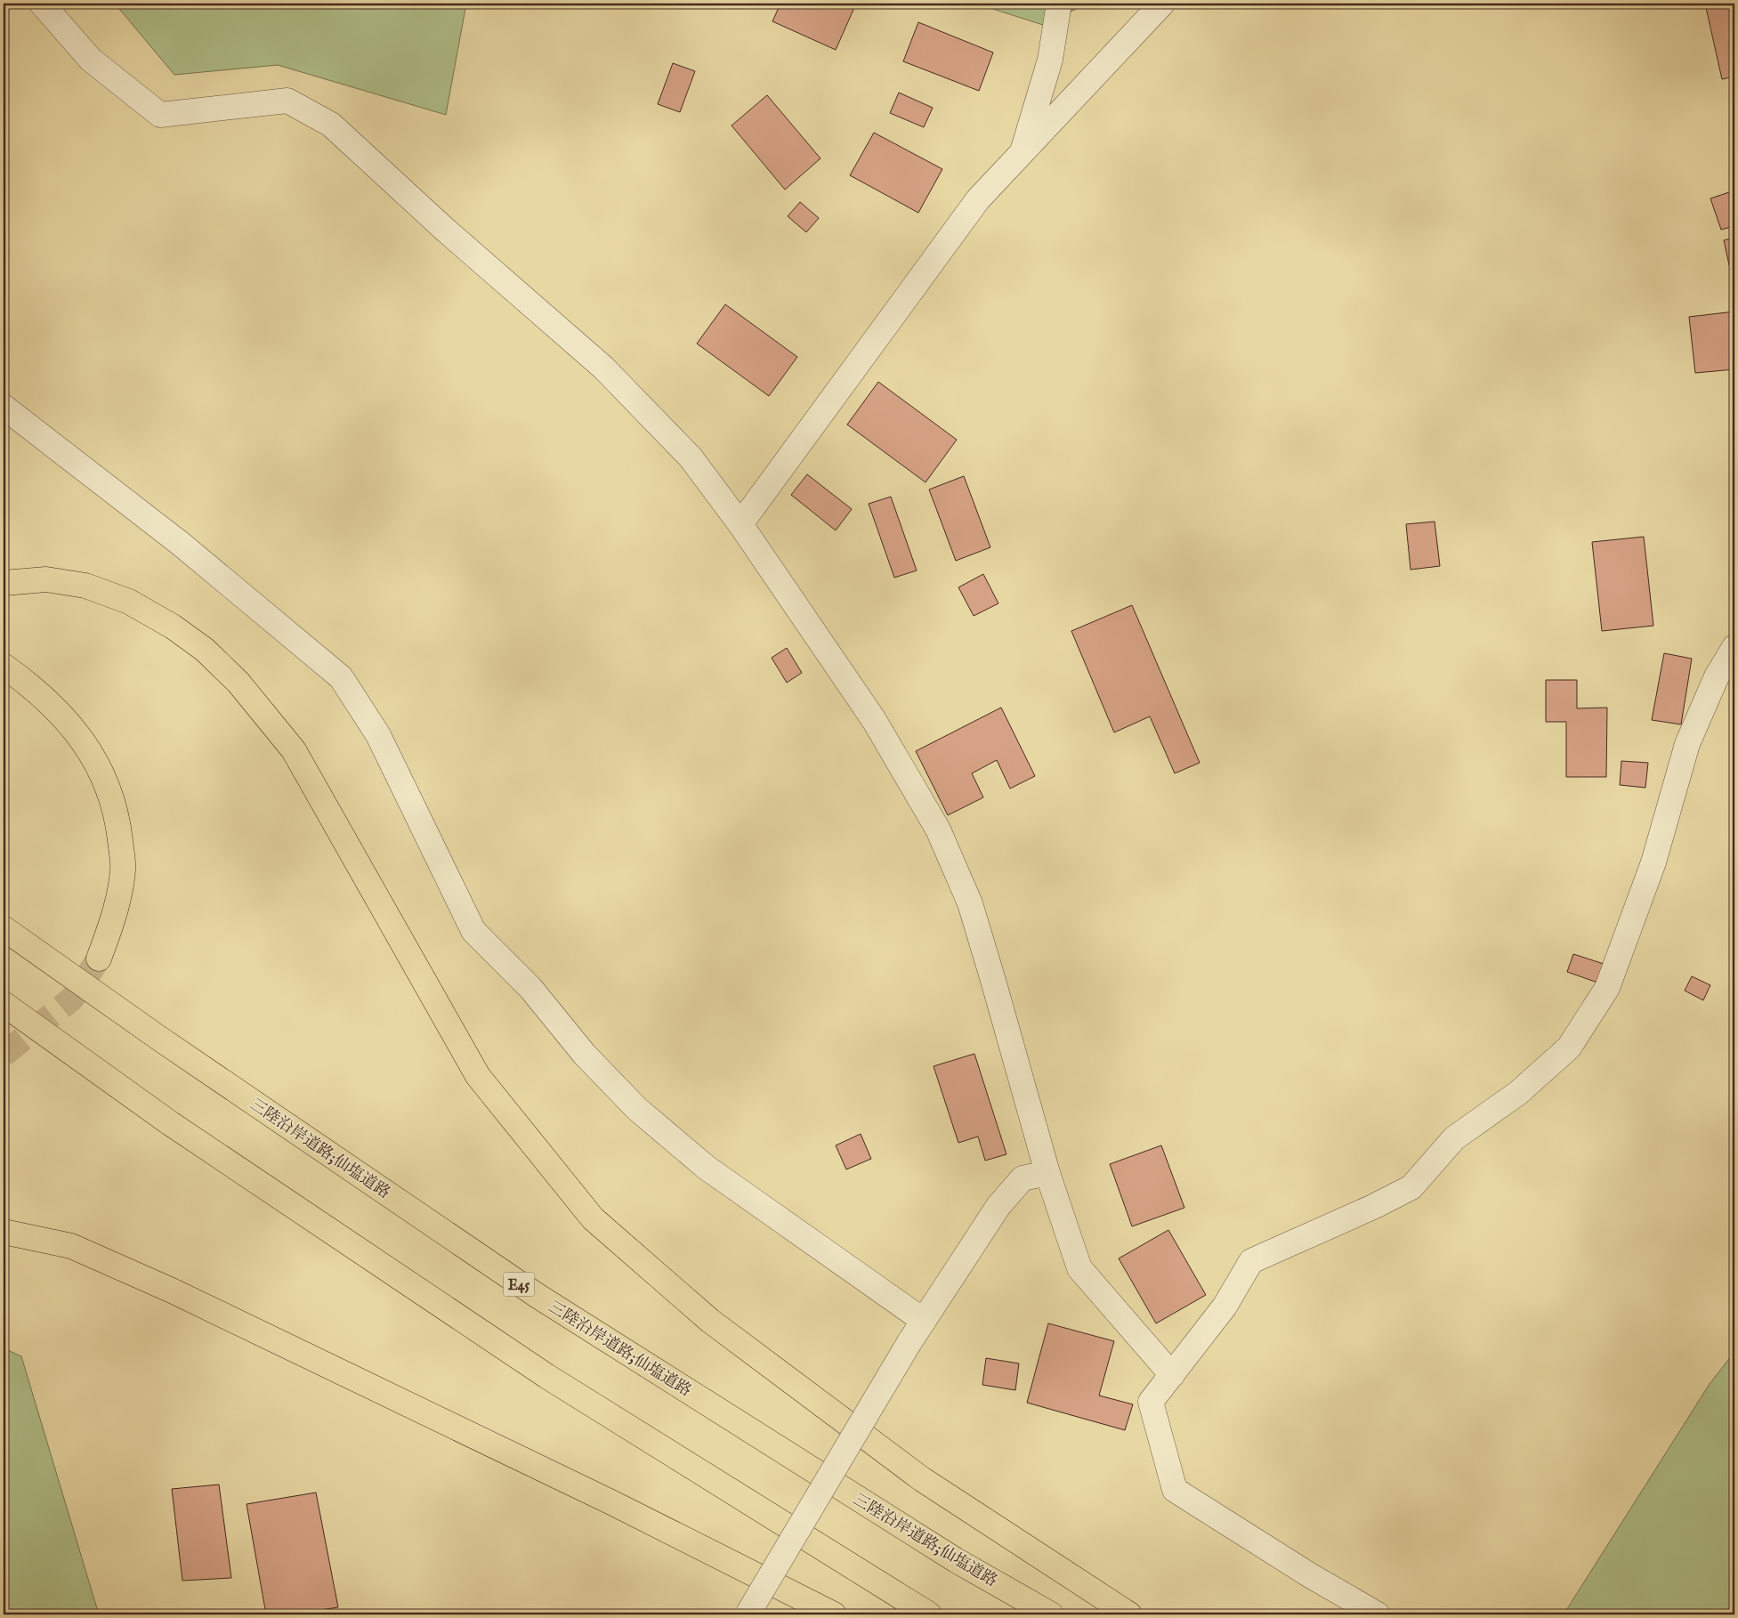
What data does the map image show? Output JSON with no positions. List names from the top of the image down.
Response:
{
  "streets": {
    "highway": ["三陸沿岸道路;仙塩道路", "E45"]
  }
}
